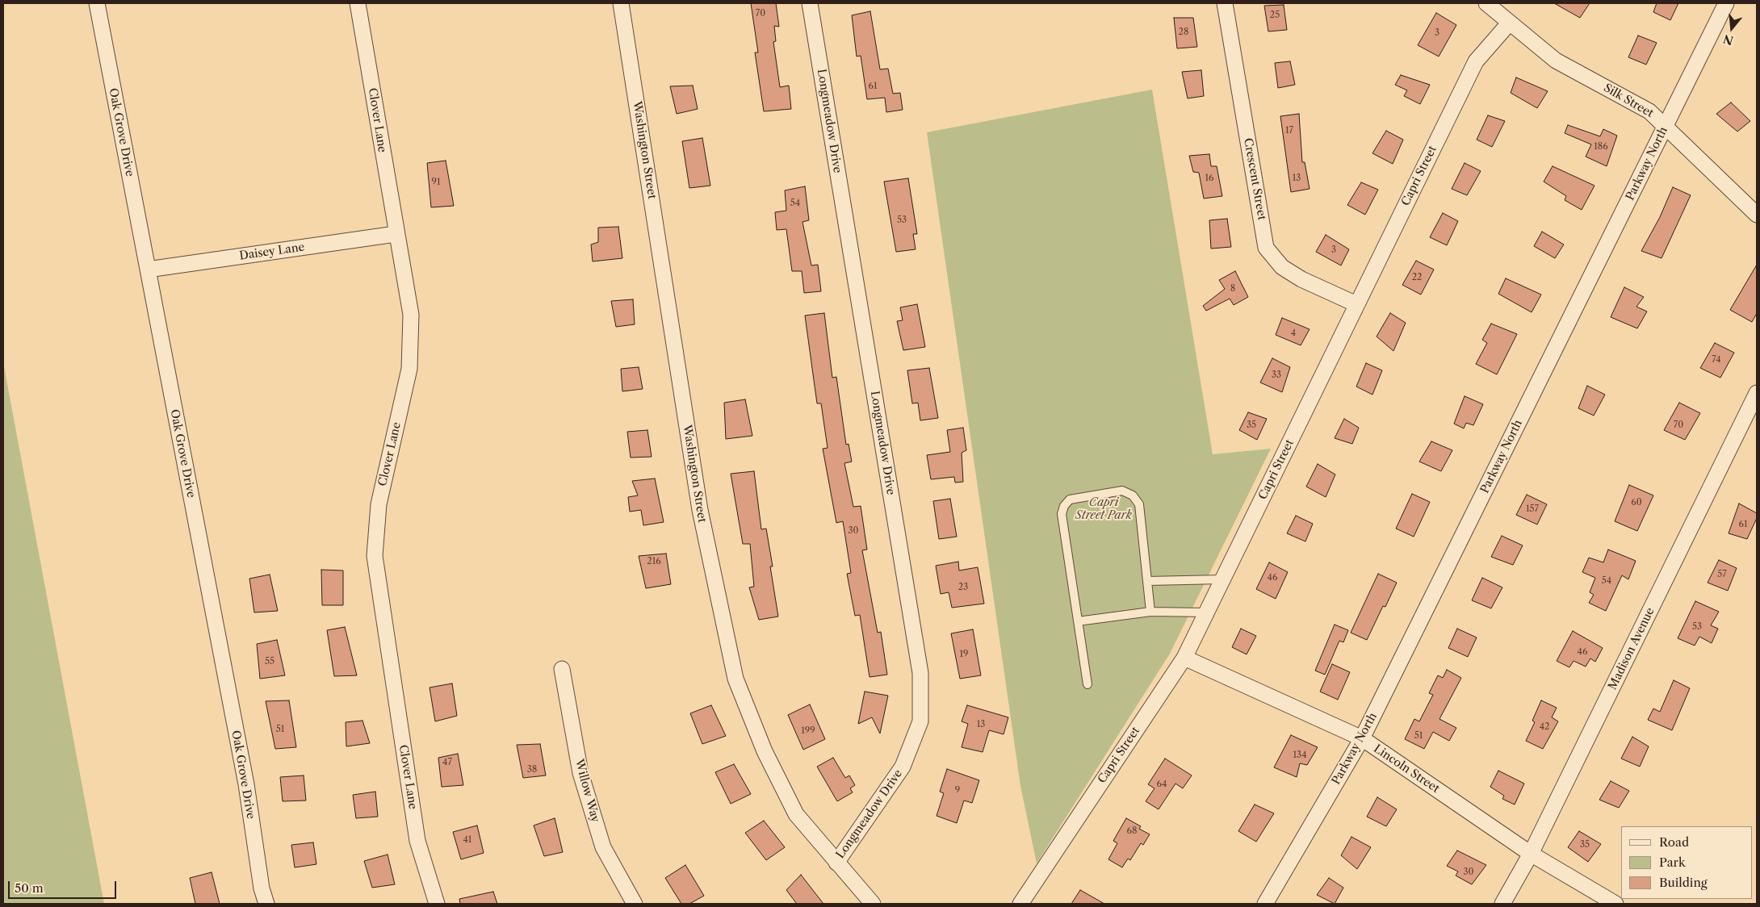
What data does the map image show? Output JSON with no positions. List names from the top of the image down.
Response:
{
  "streets": {
    "street": [
      "Silk Street",
      "Clover Lane",
      "Longmeadow Drive",
      "Oak Grove Drive",
      "Washington Street",
      "Parkway North",
      "Capri Street",
      "Crescent Street",
      "Daisey Lane",
      "Madison Avenue",
      "Lincoln Street",
      "Willow Way"
    ]
  },
  "crossings": [
    ["Silk Street", "Parkway North"],
    ["Silk Street", "Capri Street"],
    ["Clover Lane", "Daisey Lane"],
    ["Longmeadow Drive", "Washington Street"],
    ["Oak Grove Drive", "Daisey Lane"],
    ["Parkway North", "Lincoln Street"],
    ["Capri Street", "Crescent Street"],
    ["Capri Street", "Lincoln Street"],
    ["Madison Avenue", "Lincoln Street"]
  ],
  "parks": ["Capri Street Park"],
  "house_numbers": [
    "70",
    "25",
    "28",
    "3",
    "61",
    "17",
    "186",
    "16",
    "13",
    "91",
    "54",
    "53",
    "3",
    "22",
    "8",
    "4",
    "74",
    "33",
    "35",
    "70",
    "60",
    "157",
    "61",
    "30",
    "216",
    "57",
    "46",
    "54",
    "23",
    "53",
    "46",
    "19",
    "55",
    "13",
    "42",
    "51",
    "199",
    "51",
    "134",
    "47",
    "38",
    "64",
    "9",
    "68",
    "41",
    "35",
    "30"
  ],
  "legend": ["Road", "Park", "Building"],
  "scale_bar": "50 m",
  "north": "bottom"
}
